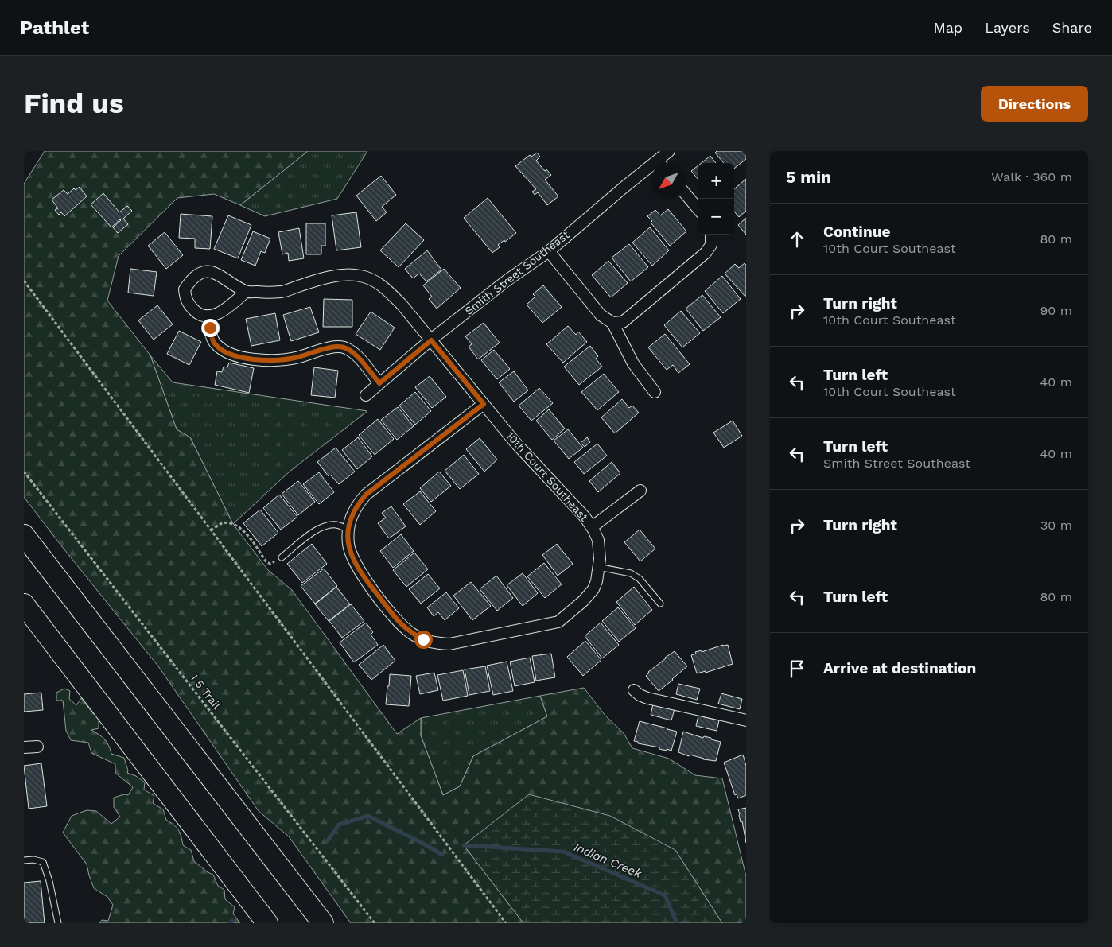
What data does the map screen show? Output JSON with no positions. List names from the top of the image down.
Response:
{
  "streets": {
    "street": ["Smith Street Southeast", "10th Court Southeast"],
    "path": ["I 5 Trail"]
  },
  "crossings": [
    ["Smith Street Southeast", "10th Court Southeast"]
  ],
  "water": ["Indian Creek"],
  "north": "bottom left",
  "page": {
    "header": "Pathlet",
    "nav": ["Map", "Layers", "Share"],
    "buttons": "Directions",
    "title": "Find us",
    "heading": ["5 min", "Walk · 360 m"],
    "map_buttons": ["+", "−"],
    "list": [
      ["Continue", "10th Court Southeast", "80 m"],
      ["Turn right", "10th Court Southeast", "90 m"],
      ["Turn left", "10th Court Southeast", "40 m"],
      ["Turn left", "Smith Street Southeast", "40 m"],
      ["Turn right", "30 m"],
      ["Turn left", "80 m"],
      "Arrive at destination"
    ]
  }
}
